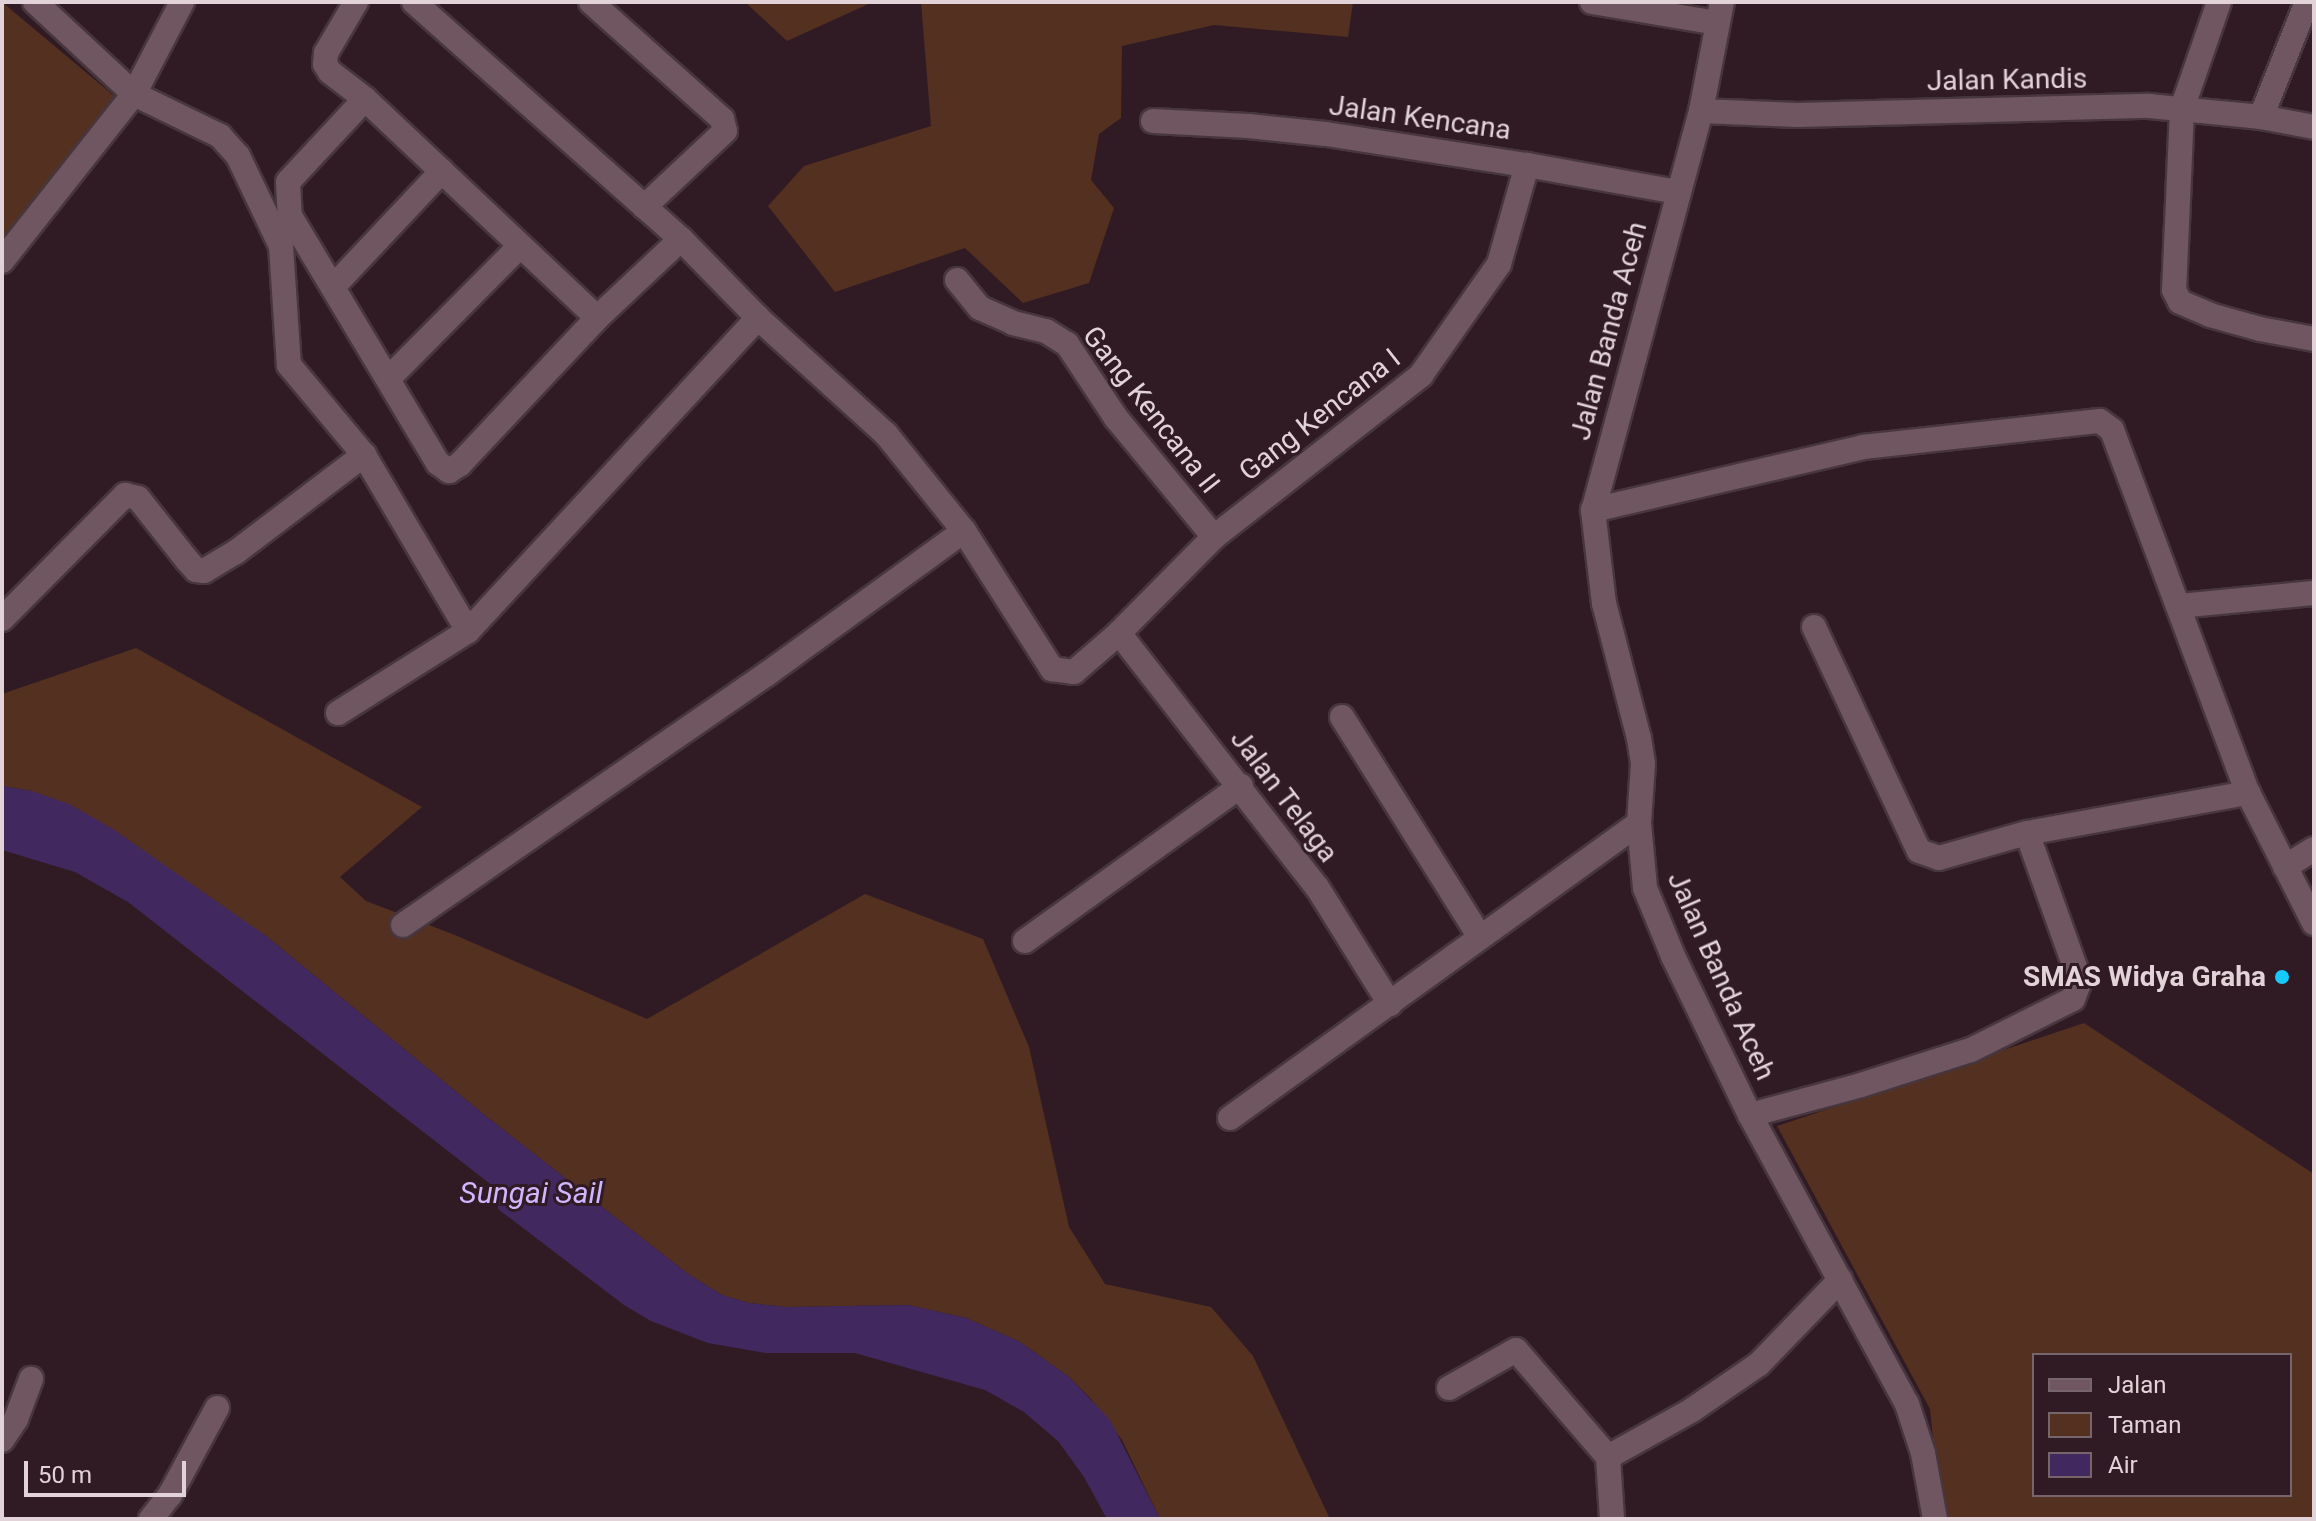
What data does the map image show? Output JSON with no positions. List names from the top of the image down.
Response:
{
  "streets": {
    "street": [
      "Jalan Kandis",
      "Jalan Kencana",
      "Jalan Banda Aceh",
      "Gang Kencana II",
      "Gang Kencana I",
      "Jalan Telaga"
    ]
  },
  "crossings": [
    ["Jalan Kandis", "Jalan Banda Aceh"],
    ["Jalan Kencana", "Jalan Banda Aceh"],
    ["Jalan Kencana", "Gang Kencana I"],
    ["Gang Kencana II", "Gang Kencana I"],
    ["Gang Kencana I", "Jalan Telaga"]
  ],
  "water": ["Sungai Sail"],
  "places": ["SMAS Widya Graha"],
  "legend": ["Jalan", "Taman", "Air"],
  "scale_bar": "50 m"
}
